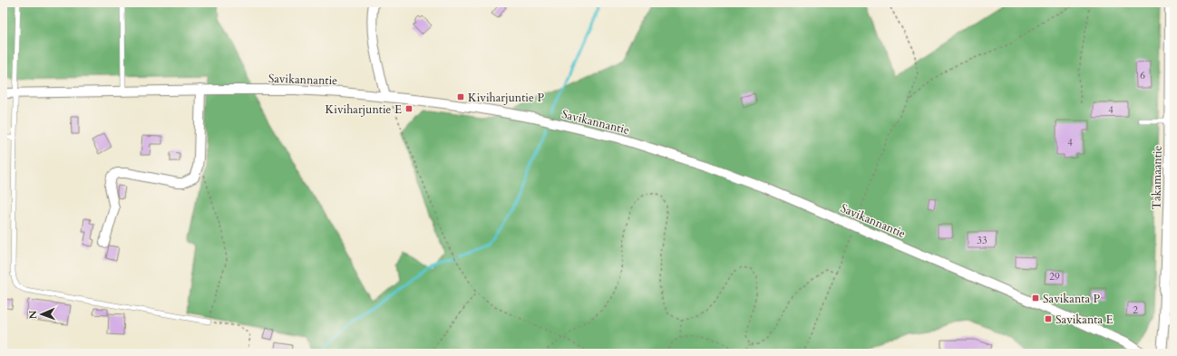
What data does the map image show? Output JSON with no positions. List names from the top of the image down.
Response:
{
  "streets": {
    "street": ["Savikannantie", "Takamaantie"]
  },
  "places": {
    "transit": [
      "Kiviharjuntie P",
      "Kiviharjuntie E",
      "Savikanta P",
      "Savikanta E"
    ]
  },
  "house_numbers": [
    "6",
    "4",
    "4",
    "33",
    "29",
    "2"
  ],
  "north": "left"
}
